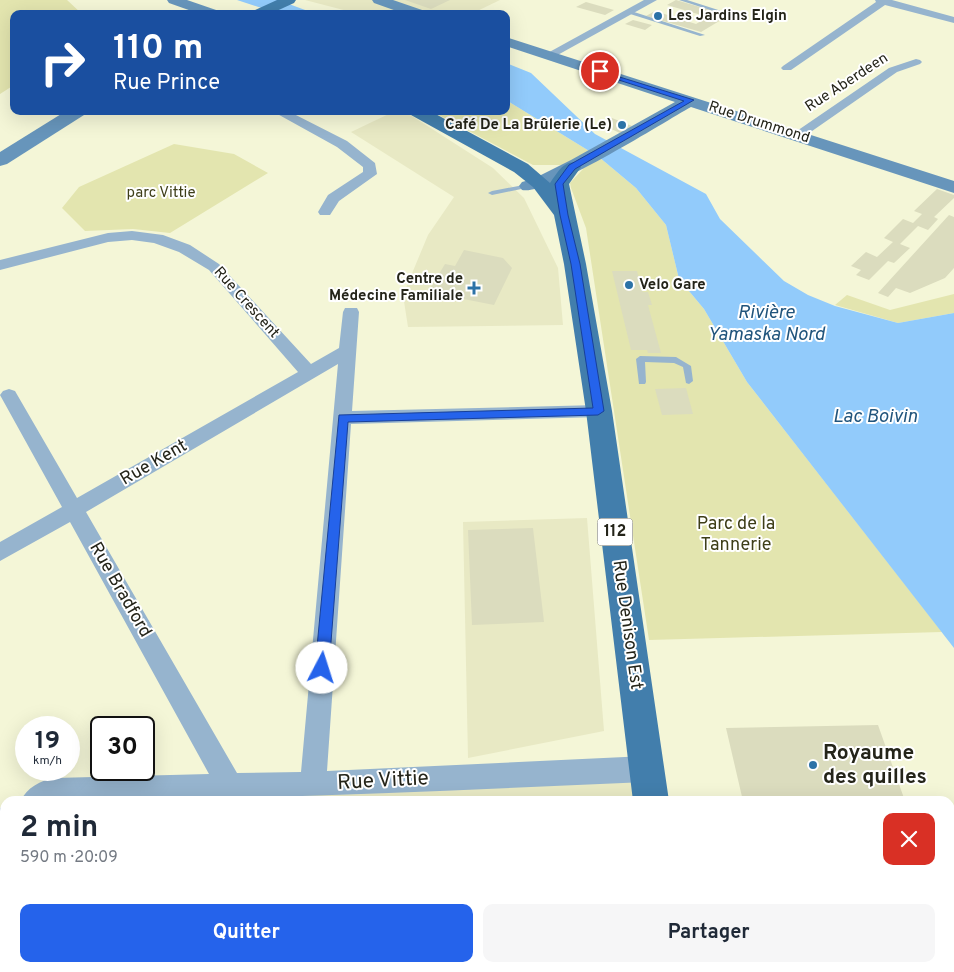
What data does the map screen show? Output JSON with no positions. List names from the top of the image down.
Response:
{
  "streets": {
    "main road": ["112", "Rue Denison Est"],
    "street": [
      "Rue Aberdeen",
      "Rue Drummond",
      "Rue Crescent",
      "Rue Kent",
      "Rue Bradford",
      "Rue Vittie"
    ]
  },
  "crossings": [
    ["Rue Aberdeen", "Rue Drummond"],
    ["Rue Crescent", "Rue Kent"],
    ["Rue Kent", "Rue Bradford"],
    ["Rue Bradford", "Rue Vittie"],
    ["Rue Denison Est", "Rue Vittie"]
  ],
  "water": ["Rivière Yamaska Nord", "Lac Boivin"],
  "parks": ["parc Vittie", "Parc de la Tannerie"],
  "places": {
    "other": [
      "Les Jardins Elgin",
      "Café De La Brûlerie (Le)",
      "Velo Gare",
      "Royaume des quilles"
    ],
    "health": ["Centre de Médecine Familiale"]
  },
  "page": {
    "turn": ["110 m", "Rue Prince"],
    "speed": "19 km/h",
    "limit": "30",
    "heading": ["2 min", "590 m · 20:09"],
    "buttons": ["Quitter", "Partager"]
  }
}
